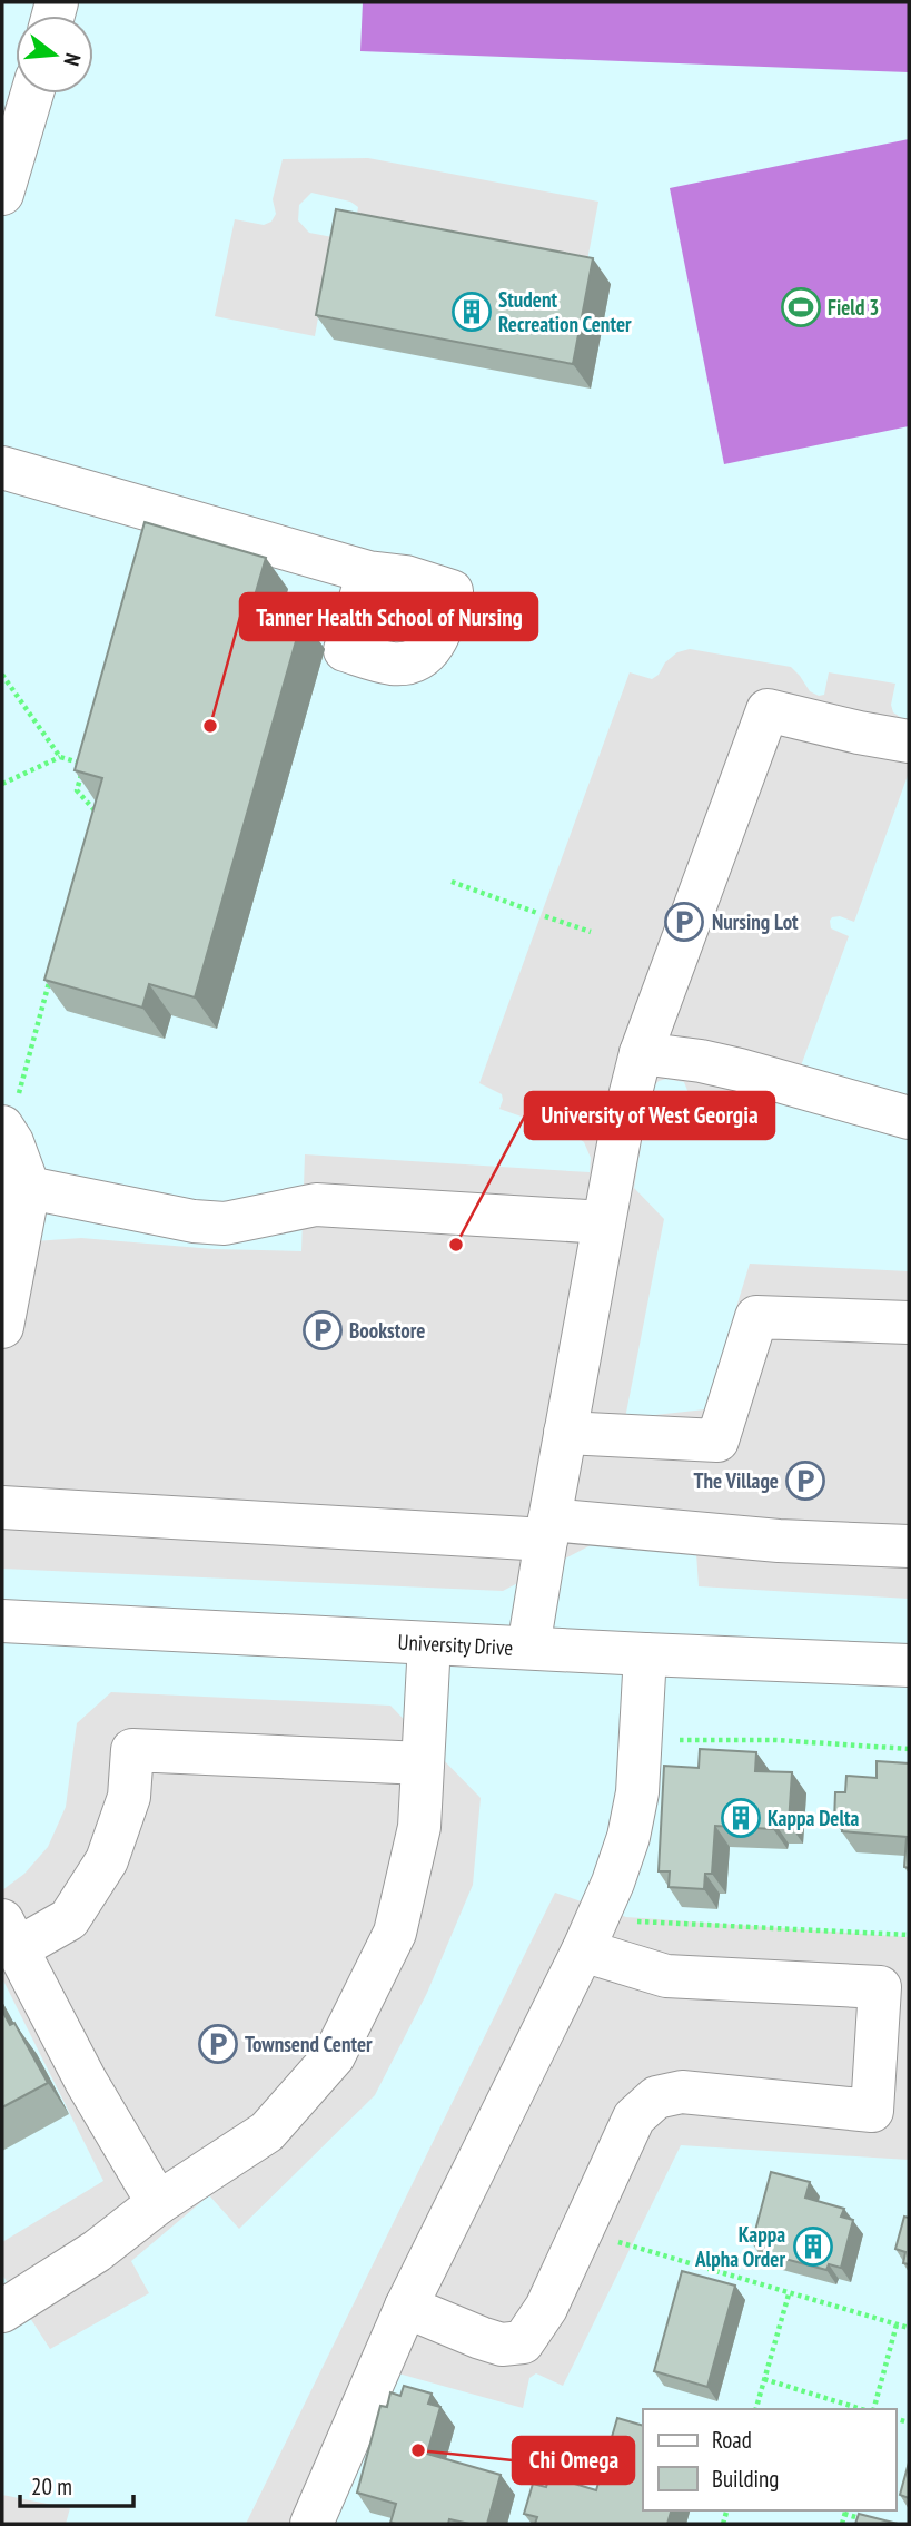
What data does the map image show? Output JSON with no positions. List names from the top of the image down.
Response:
{
  "streets": {
    "street": ["University Drive"]
  },
  "places": {
    "sports": ["Field 3"],
    "building": ["Student Recreation Center", "Kappa Delta", "Kappa Alpha Order"],
    "other": ["Tanner Health School of Nursing", "University of West Georgia", "Chi Omega"],
    "parking": [
      "Nursing Lot",
      "Bookstore",
      "The Village",
      "Townsend Center"
    ]
  },
  "legend": ["Road", "Building"],
  "scale_bar": "20 m",
  "north": "right"
}
